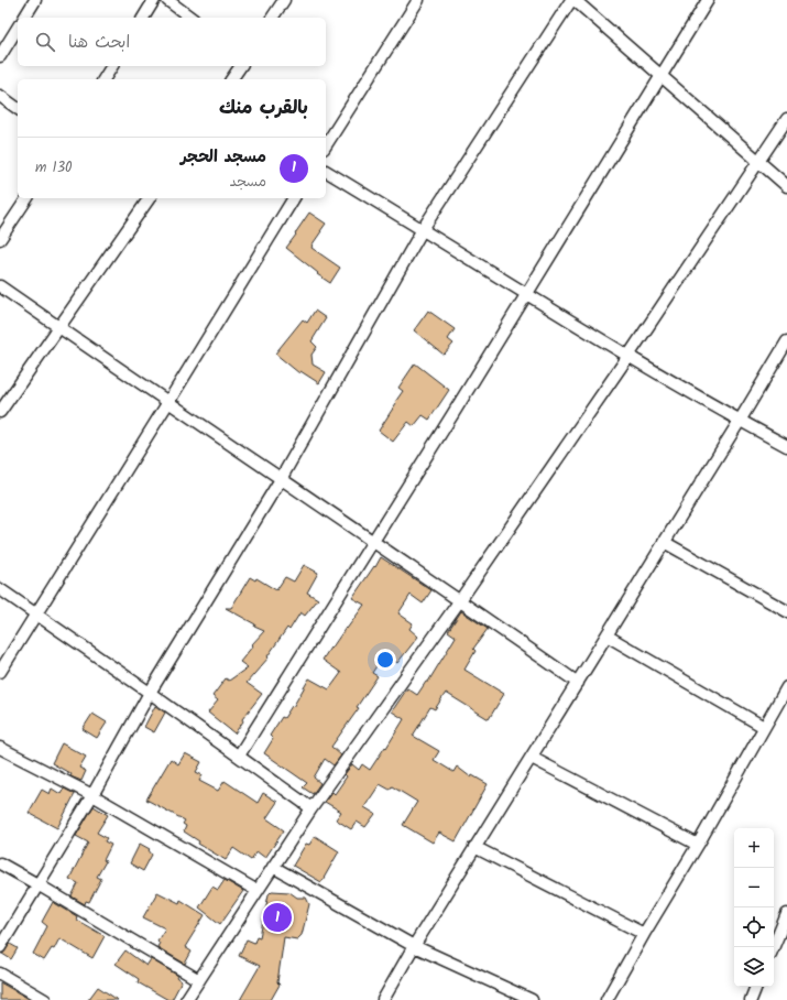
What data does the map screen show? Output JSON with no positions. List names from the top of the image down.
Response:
{
  "page": {
    "search": "ابحث هنا",
    "heading": "بالقرب منك",
    "list": [
      {
        "mark": "1",
        "name": "مسجد الحجر",
        "note": "مسجد",
        "value": "130 m"
      }
    ],
    "map_buttons": ["+", "−"],
    "pins": "1"
  }
}
